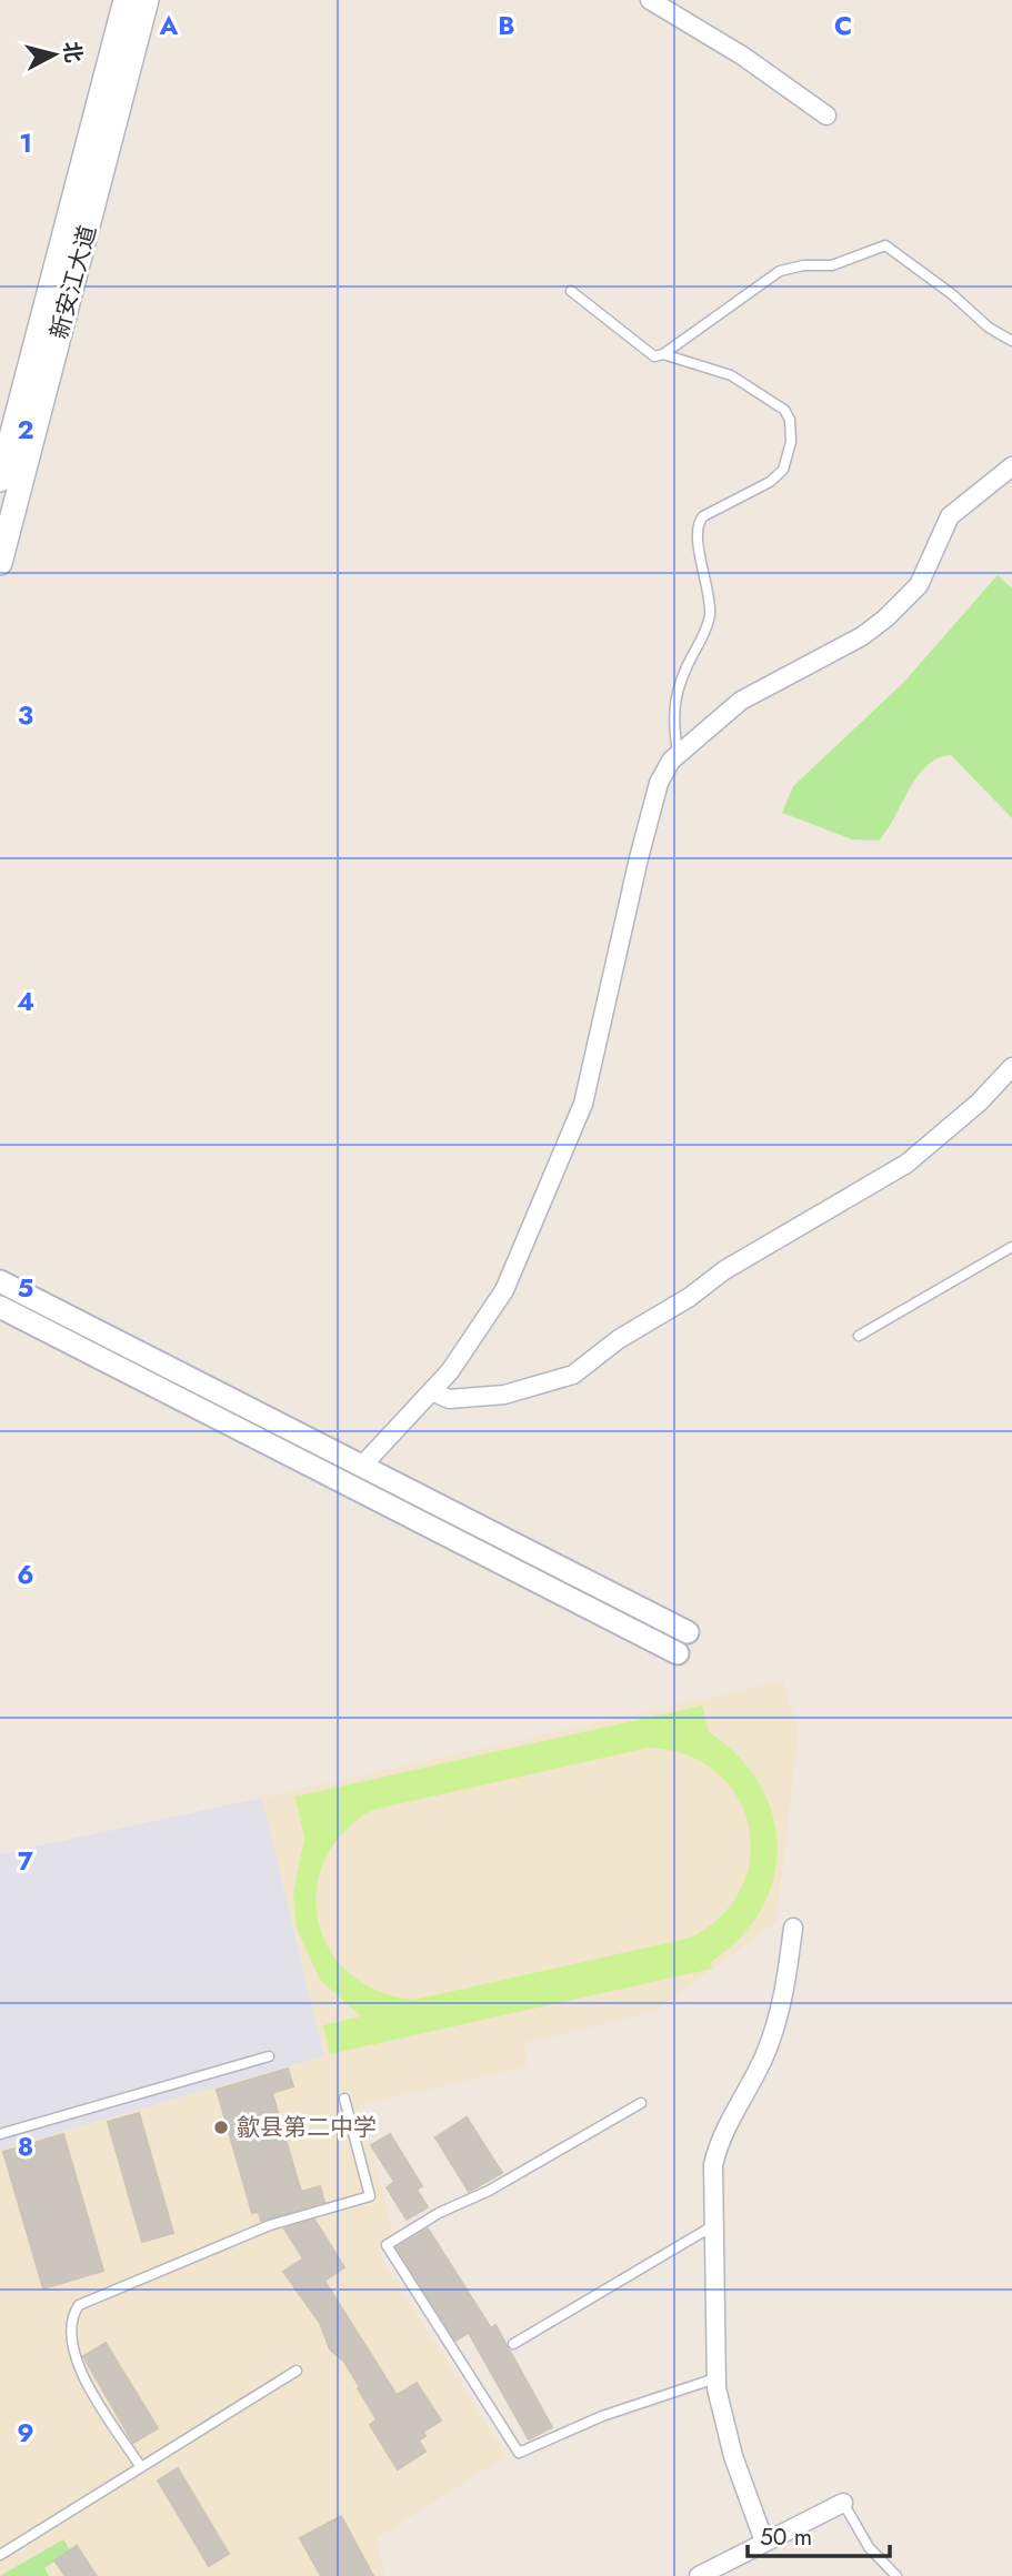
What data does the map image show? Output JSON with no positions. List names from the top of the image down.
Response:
{
  "streets": {
    "main road": ["新安江大道"]
  },
  "places": ["歙县第二中学"],
  "scale_bar": "50 m",
  "north": "right",
  "grid": {
    "columns": ["A", "B", "C"],
    "rows": [
      "1",
      "2",
      "3",
      "4",
      "5",
      "6",
      "7",
      "8",
      "9"
    ]
  }
}
